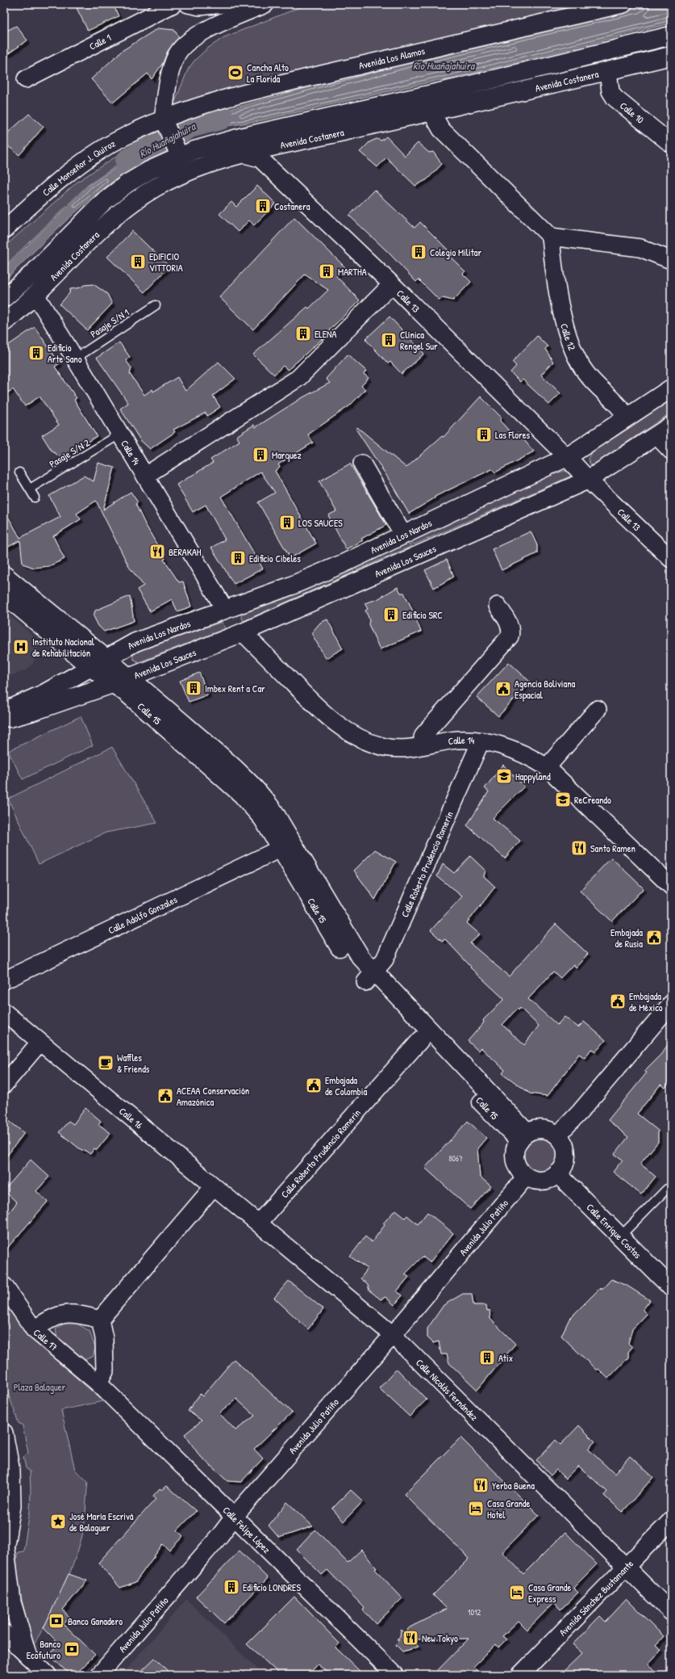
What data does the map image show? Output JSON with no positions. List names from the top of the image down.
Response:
{
  "streets": {
    "street": [
      "Calle 1",
      "Avenida Los Alamos",
      "Avenida Costanera",
      "Calle 10",
      "Calle Monseñor J. Quiroz",
      "Calle 13",
      "Calle 12",
      "Calle 14",
      "Avenida Los Nardos",
      "Avenida Los Sauces",
      "Calle 15",
      "Calle Roberto Prudencio Romerin",
      "Calle Adolfo Gonzales",
      "Calle 16",
      "Avenida Julio Patiño",
      "Calle Enrique Costas",
      "Calle 17",
      "Calle Nicolás Fernández",
      "Calle Felipe López",
      "Avenida Sánchez Bustamante"
    ],
    "lane": ["Pasaje S/N 1", "Pasaje S/N 2"]
  },
  "crossings": [
    ["Avenida Los Alamos", "Avenida Costanera"],
    ["Avenida Los Alamos", "Calle Monseñor J. Quiroz"],
    ["Avenida Costanera", "Calle 10"],
    ["Avenida Costanera", "Calle Monseñor J. Quiroz"],
    ["Avenida Costanera", "Calle 13"],
    ["Avenida Costanera", "Calle 14"],
    ["Calle 13", "Avenida Los Nardos"],
    ["Calle 13", "Avenida Los Sauces"],
    ["Pasaje S/N 1", "Calle 14"],
    ["Calle 12", "Avenida Los Nardos"],
    ["Calle 14", "Pasaje S/N 2"],
    ["Calle 14", "Avenida Los Nardos"],
    ["Calle 14", "Avenida Los Sauces"],
    ["Calle 14", "Calle Roberto Prudencio Romerin"],
    ["Avenida Los Sauces", "Calle 15"],
    ["Calle 15", "Calle Roberto Prudencio Romerin"],
    ["Calle 15", "Calle Adolfo Gonzales"],
    ["Calle 15", "Avenida Julio Patiño"],
    ["Calle 15", "Calle Enrique Costas"],
    ["Calle Roberto Prudencio Romerin", "Calle 16"],
    ["Calle Roberto Prudencio Romerin", "Calle Nicolás Fernández"],
    ["Calle 16", "Calle Nicolás Fernández"],
    ["Avenida Julio Patiño", "Calle Enrique Costas"],
    ["Avenida Julio Patiño", "Calle Nicolás Fernández"],
    ["Avenida Julio Patiño", "Calle Felipe López"],
    ["Calle 17", "Calle Felipe López"],
    ["Calle Nicolás Fernández", "Avenida Sánchez Bustamante"]
  ],
  "water": ["Río Huañajahuira"],
  "parks": ["Plaza Balaguer"],
  "places": {
    "sports": ["Cancha Alto La Florida"],
    "building": [
      "Costanera",
      "Colegio Militar",
      "EDIFICIO VITTORIA",
      "MARTHA",
      "ELENA",
      "Clínica Rengel Sur",
      "Edificio Arte Sano",
      "Las Flores",
      "Marquez",
      "LOS SAUCES",
      "Edificio Cibeles",
      "Edificio SRC",
      "Imbex Rent a Car",
      "Atix",
      "Edificio LONDRES"
    ],
    "restaurant": [
      "BERAKAH",
      "Santo Ramen",
      "Yerba Buena",
      "New Tokyo"
    ],
    "hospital": ["Instituto Nacional de Rehabilitación"],
    "public building": [
      "Agencia Boliviana Espacial",
      "Embajada de Rusia",
      "Embajada de México",
      "Embajada de Colombia",
      "ACEAA Conservación Amazónica"
    ],
    "school or university": ["Happyland", "ReCreando"],
    "cafe": ["Waffles & Friends"],
    "hotel": ["Casa Grande Hotel", "Casa Grande Express"],
    "place": ["José María Escrivá de Balaguer"],
    "bank": ["Banco Ganadero", "Banco Ecofuturo"]
  },
  "house_numbers": ["8067", "1012"]
}
